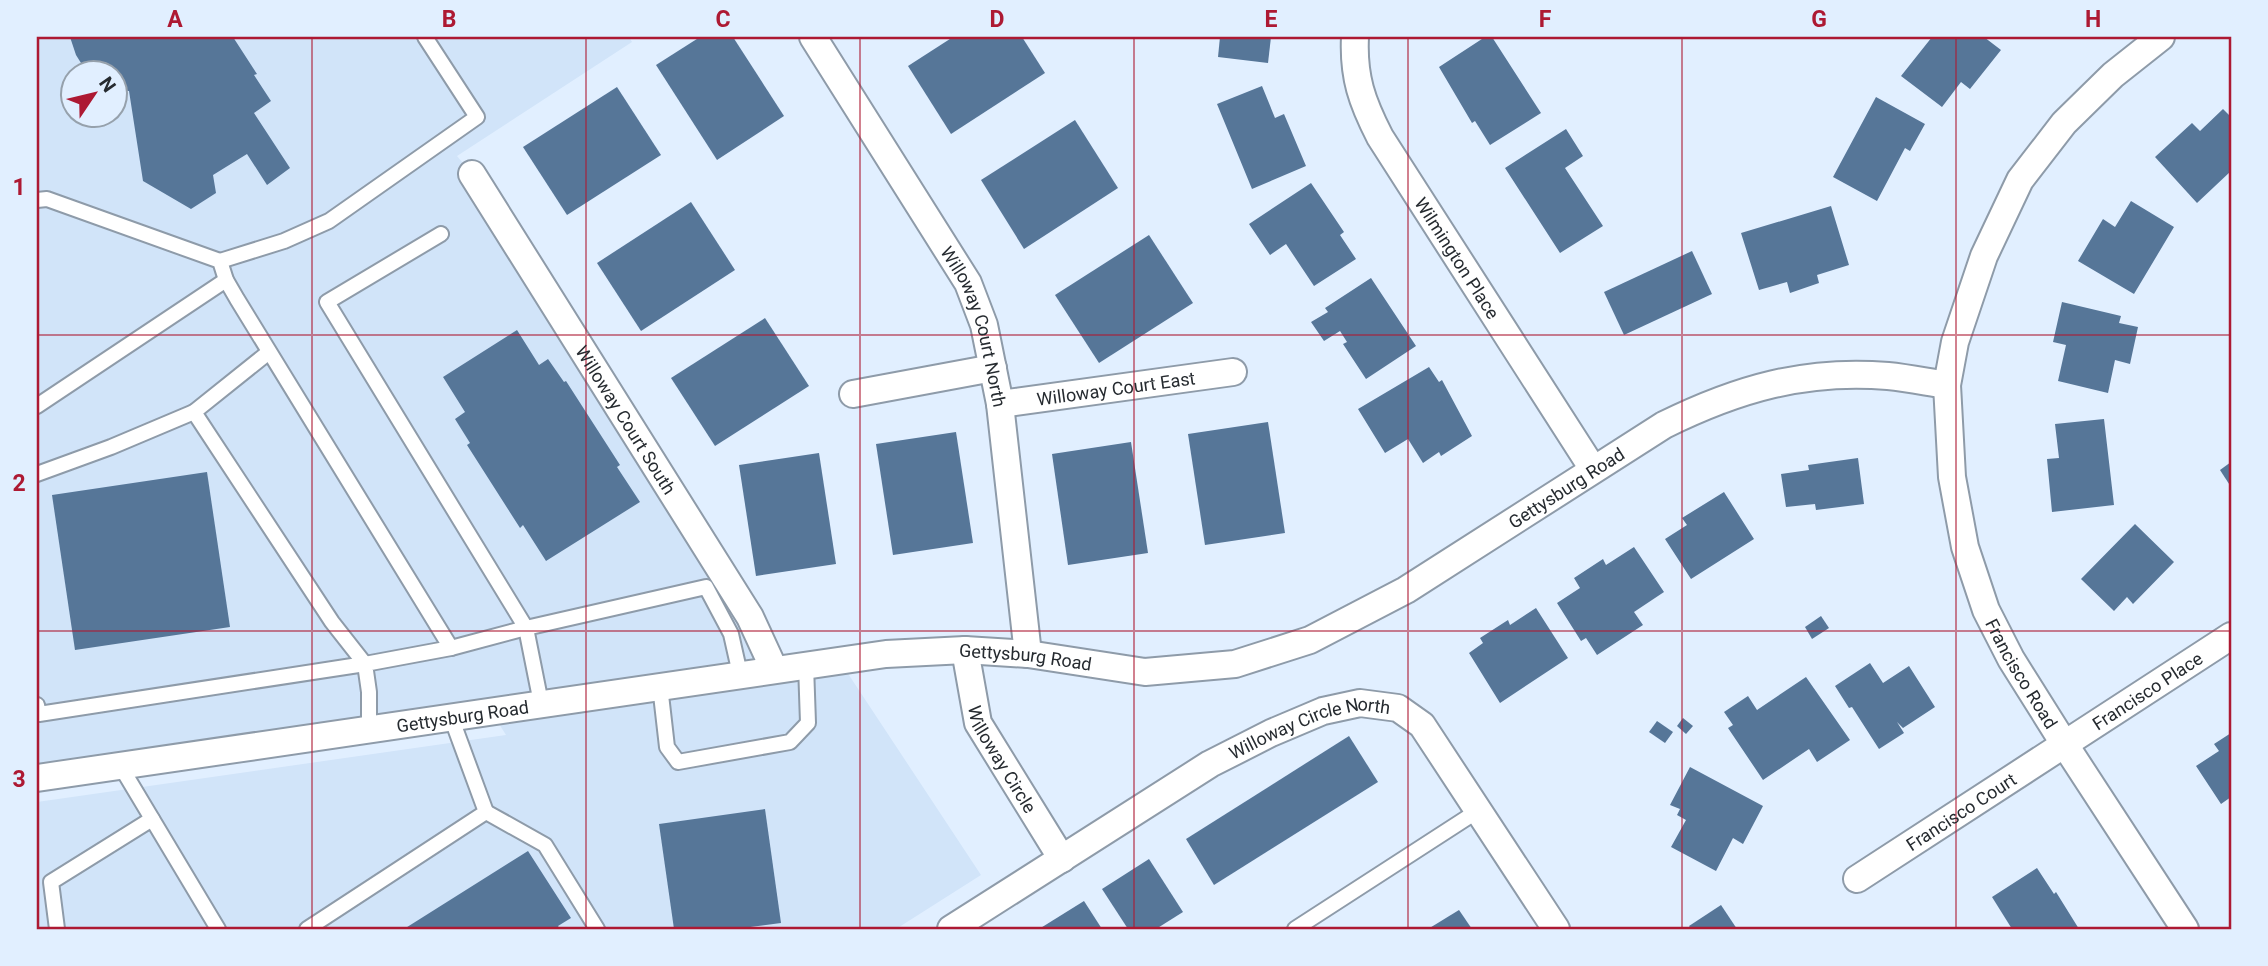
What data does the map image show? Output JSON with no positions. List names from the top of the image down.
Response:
{
  "streets": {
    "street": [
      "Wilmington Place",
      "Willoway Court North",
      "Willoway Court East",
      "Willoway Court South",
      "Gettysburg Road",
      "Francisco Road",
      "Francisco Place",
      "Willoway Circle North",
      "Willoway Circle",
      "Francisco Court"
    ]
  },
  "crossings": [
    ["Wilmington Place", "Gettysburg Road"],
    ["Willoway Court North", "Willoway Court East"],
    ["Willoway Court North", "Gettysburg Road"],
    ["Willoway Court South", "Gettysburg Road"],
    ["Gettysburg Road", "Francisco Road"],
    ["Gettysburg Road", "Willoway Circle"],
    ["Francisco Road", "Francisco Place"],
    ["Francisco Road", "Francisco Court"],
    ["Francisco Place", "Francisco Court"],
    ["Willoway Circle North", "Willoway Circle"]
  ],
  "north": "top right",
  "grid": {
    "columns": [
      "A",
      "B",
      "C",
      "D",
      "E",
      "F",
      "G",
      "H"
    ],
    "rows": ["1", "2", "3"]
  }
}
